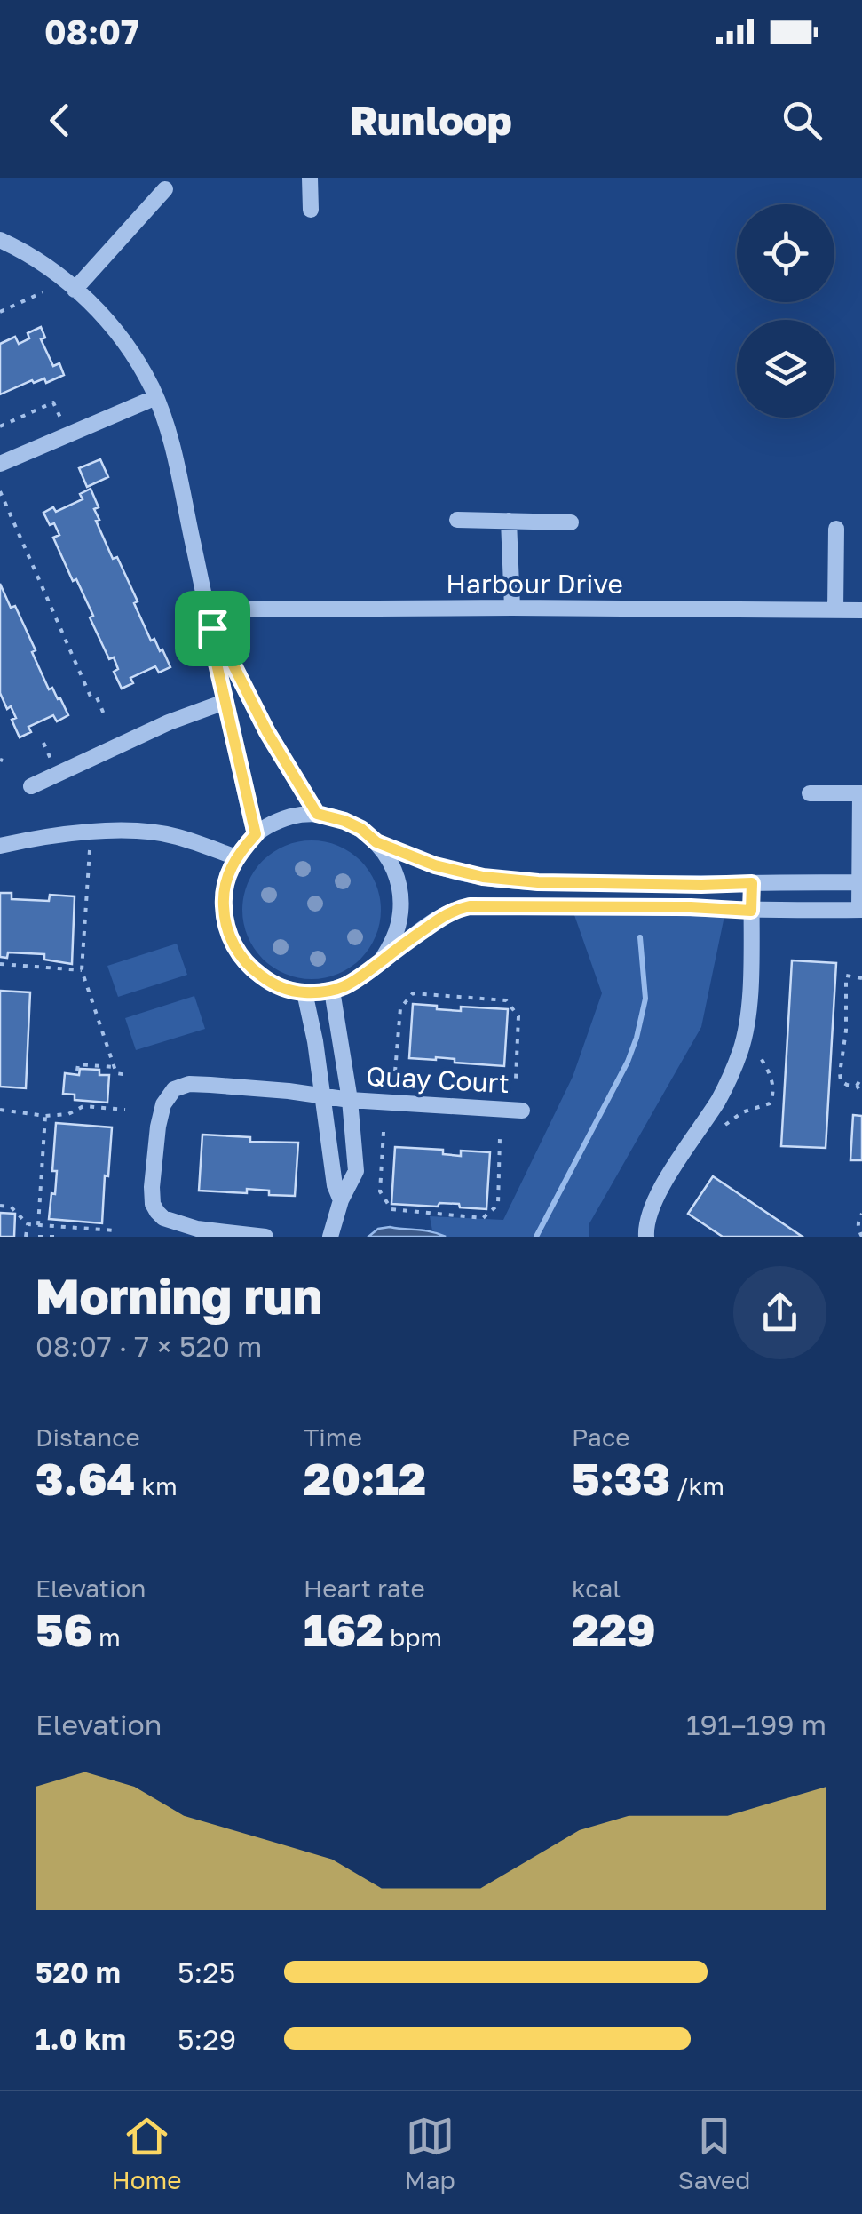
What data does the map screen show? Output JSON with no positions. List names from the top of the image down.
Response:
{
  "streets": {
    "street": ["Harbour Drive", "Quay Court"]
  },
  "page": {
    "status": "08:07",
    "header": "Runloop",
    "heading": ["Morning run", "08:07 · 7 × 520 m"],
    "stats": [
      ["Distance", "3.64 km"],
      ["Time", "20:12"],
      ["Pace", "5:33 /km"],
      ["Elevation", "56 m"],
      ["Heart rate", "162 bpm"],
      ["kcal", "229"]
    ],
    "chart": ["Elevation", "191–199 m"],
    "list": [
      {
        "name": "520 m",
        "note": "5:25"
      },
      {
        "name": "1.0 km",
        "note": "5:29"
      }
    ],
    "tabs": ["Home", "Map", "Saved"]
  }
}
